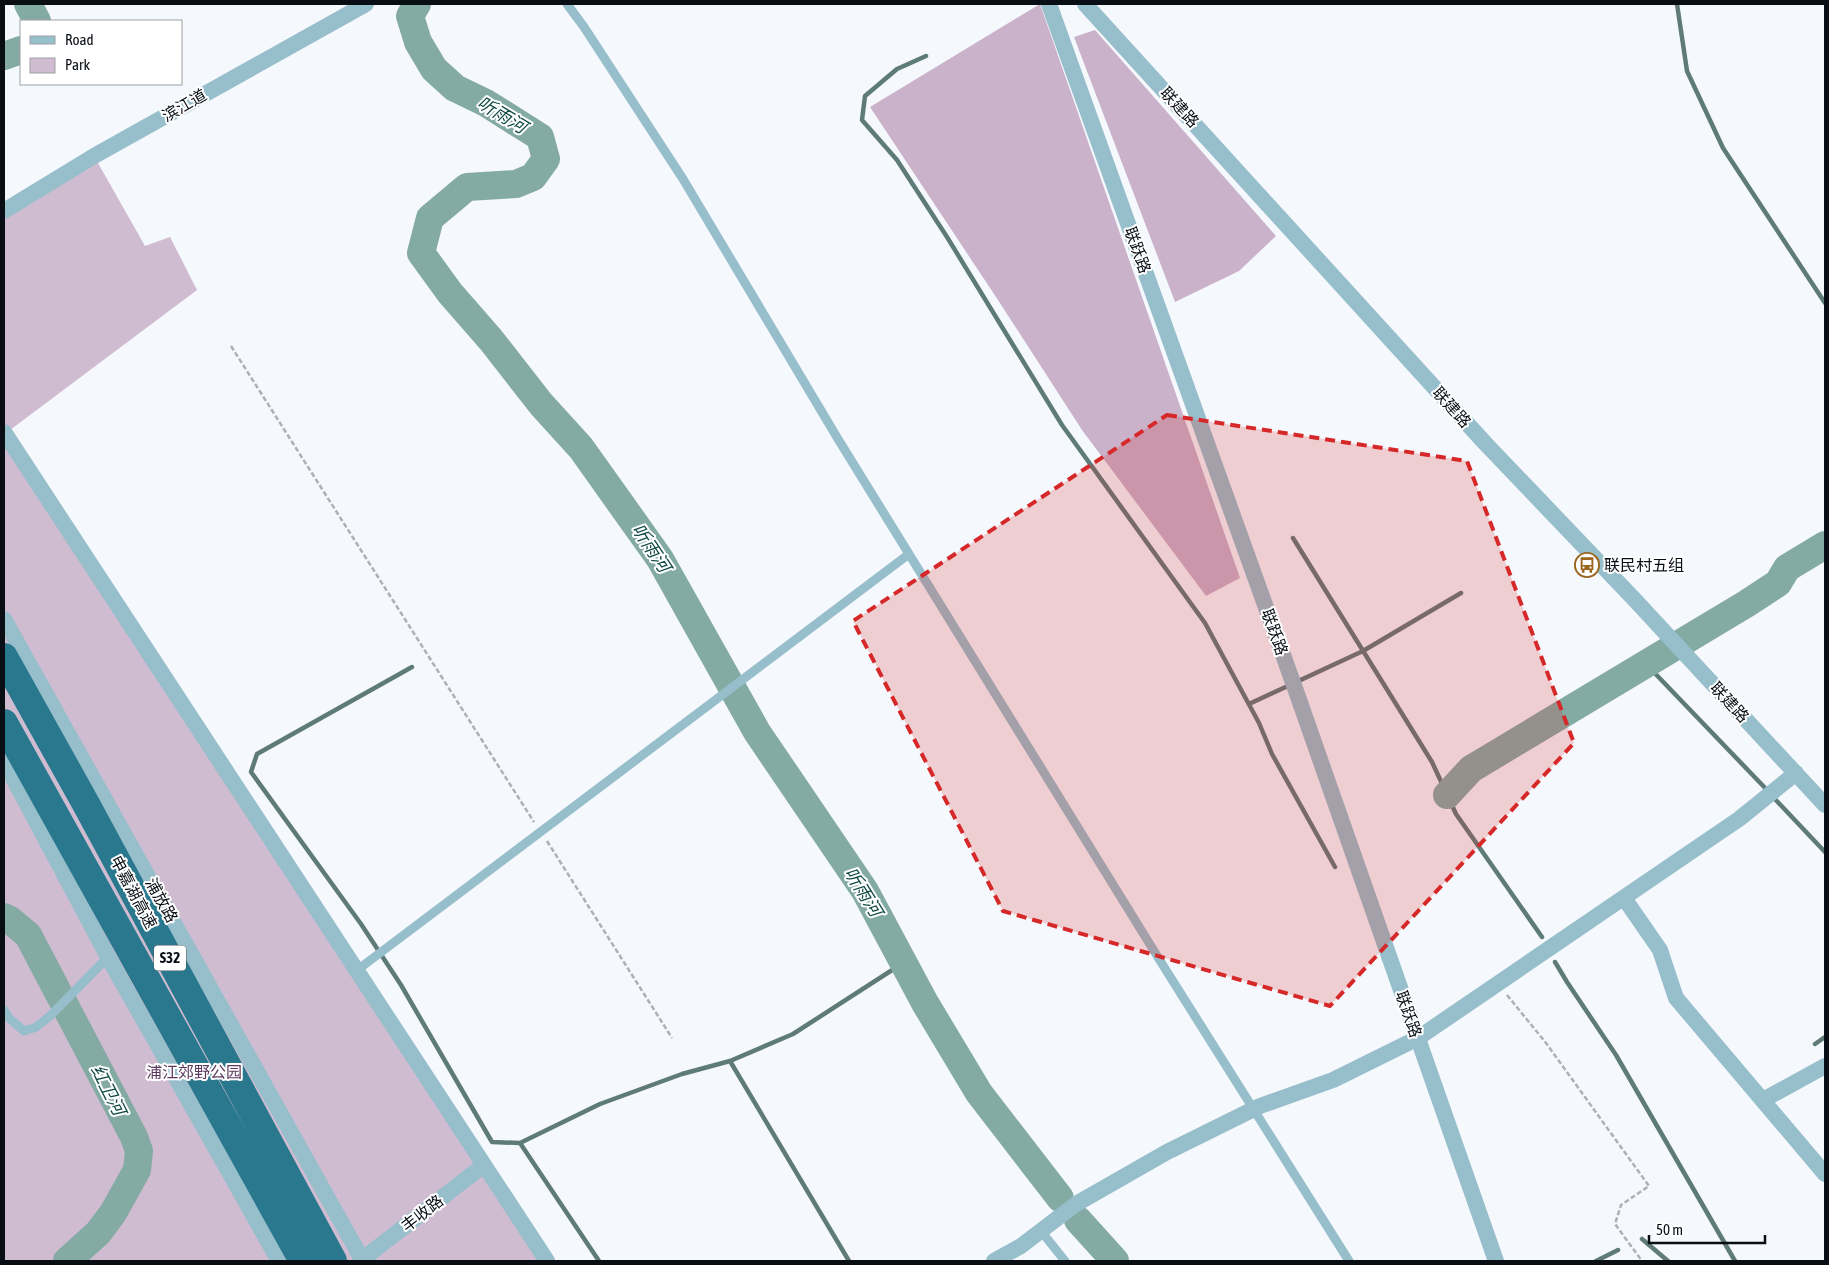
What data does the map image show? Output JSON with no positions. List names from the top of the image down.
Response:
{
  "streets": {
    "highway": ["申嘉湖高速", "S32"],
    "street": [
      "滨江道",
      "联建路",
      "联跃路",
      "浦放路",
      "丰收路"
    ]
  },
  "crossings": [
    ["浦放路", "丰收路"]
  ],
  "water": ["听雨河", "红卫河"],
  "parks": ["浦江郊野公园"],
  "places": {
    "bus stop": ["联民村五组"]
  },
  "legend": ["Road", "Park"],
  "scale_bar": "50 m"
}
